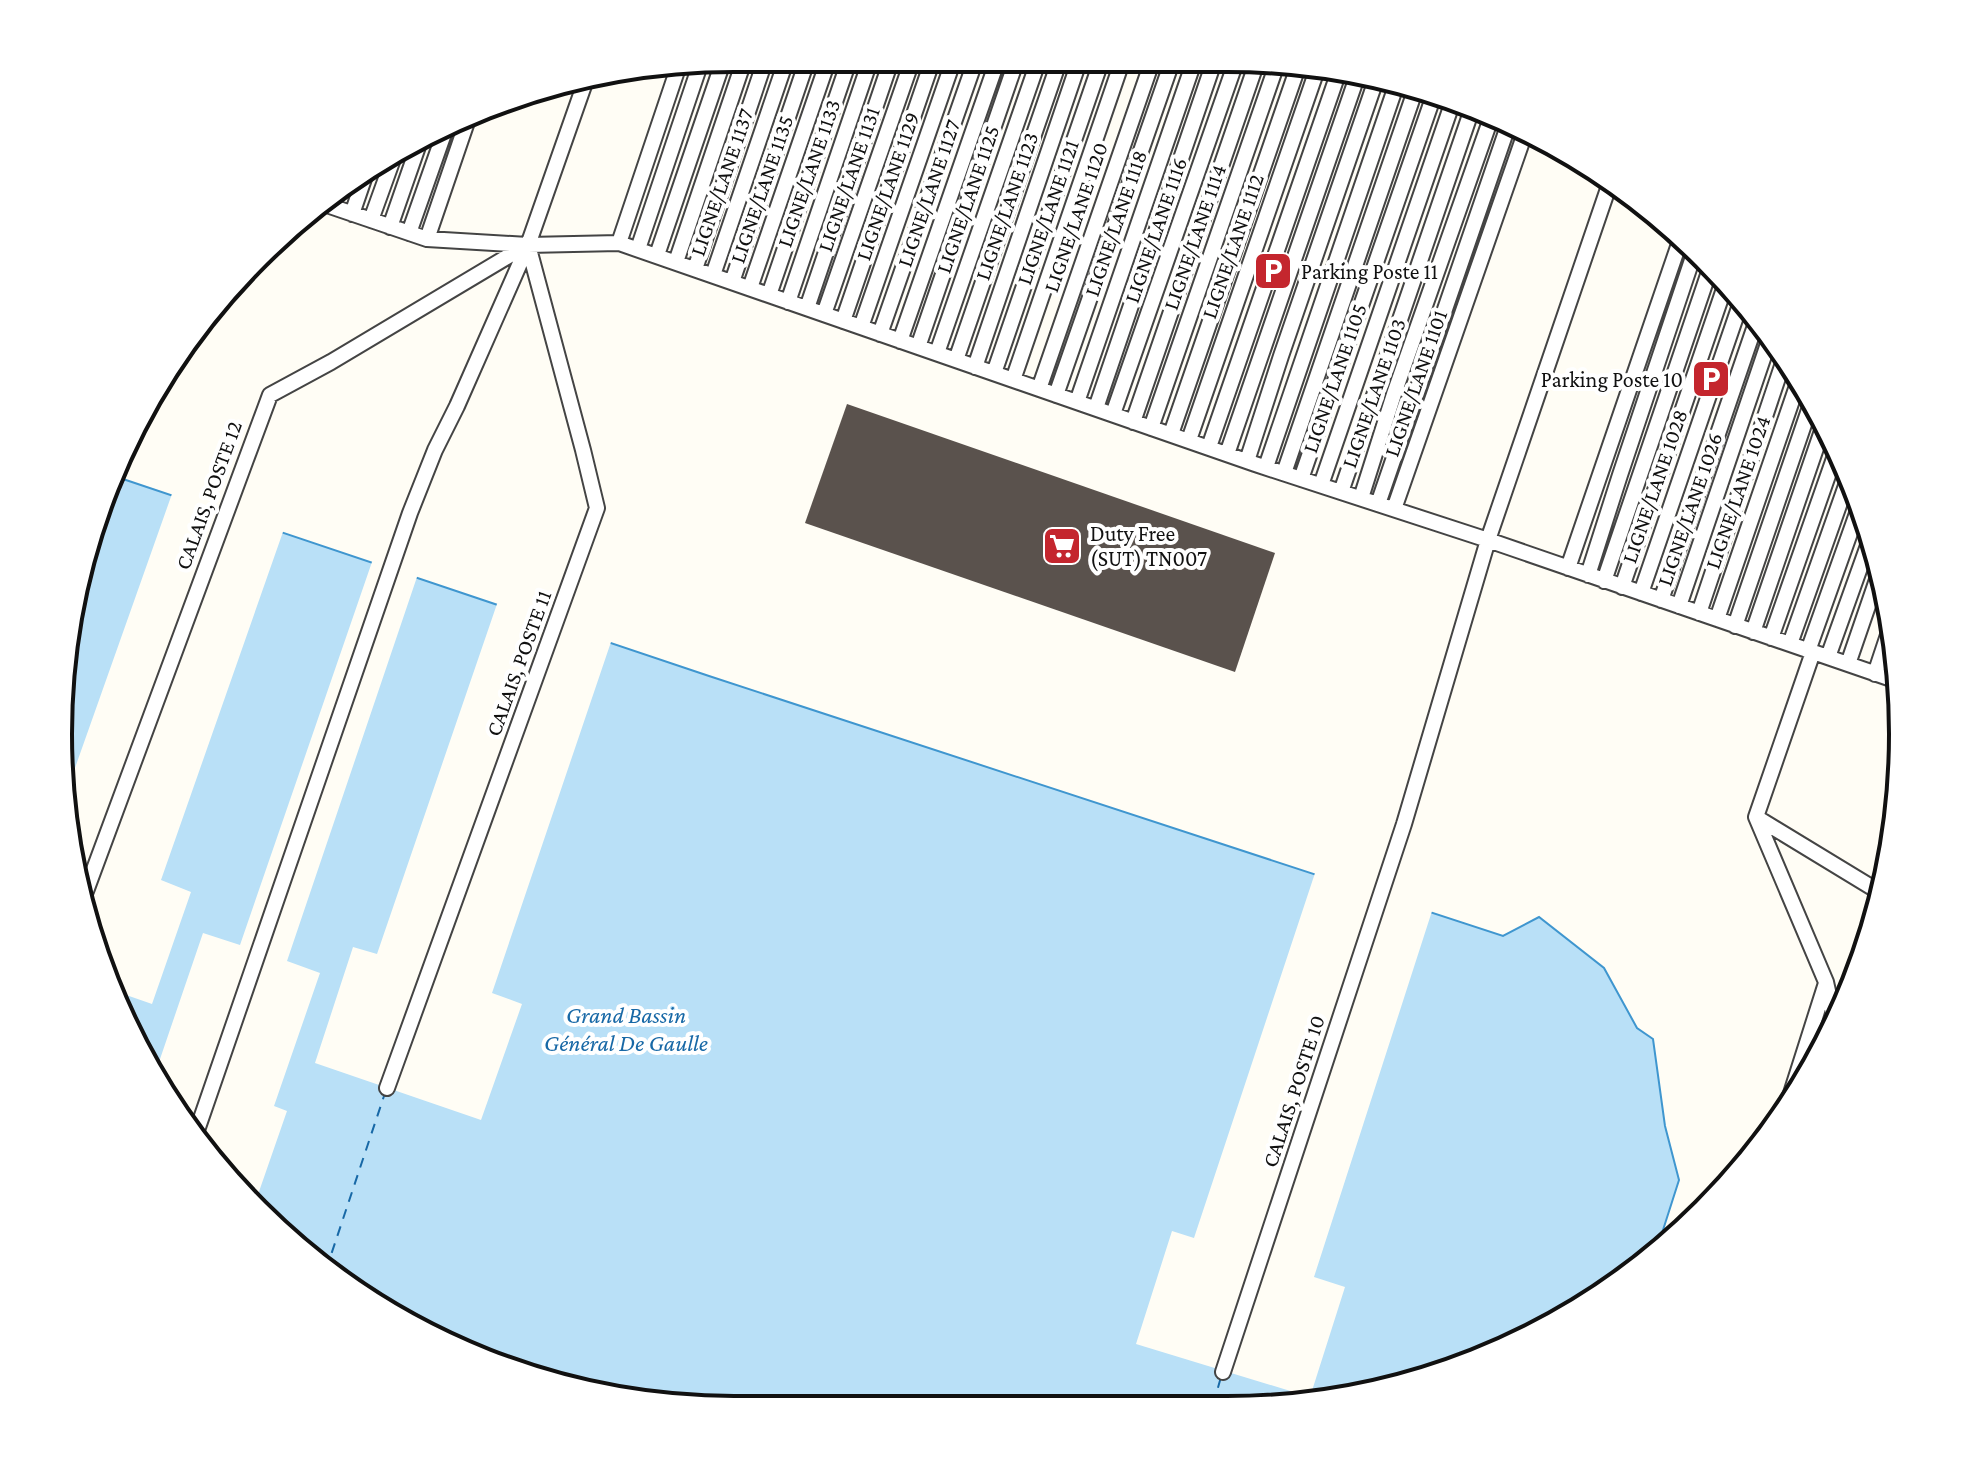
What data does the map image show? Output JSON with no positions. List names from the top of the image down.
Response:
{
  "streets": {
    "lane": [
      "LIGNE/LANE 1133",
      "LIGNE/LANE 1131",
      "LIGNE/LANE 1137",
      "LIGNE/LANE 1129",
      "LIGNE/LANE 1135",
      "LIGNE/LANE 1127",
      "LIGNE/LANE 1125",
      "LIGNE/LANE 1123",
      "LIGNE/LANE 1121",
      "LIGNE/LANE 1120",
      "LIGNE/LANE 1118",
      "LIGNE/LANE 1116",
      "LIGNE/LANE 1114",
      "LIGNE/LANE 1112",
      "LIGNE/LANE 1105",
      "LIGNE/LANE 1101",
      "LIGNE/LANE 1103",
      "LIGNE/LANE 1028",
      "LIGNE/LANE 1024",
      "CALAIS, POSTE 12",
      "LIGNE/LANE 1026",
      "CALAIS, POSTE 11",
      "CALAIS, POSTE 10"
    ]
  },
  "crossings": [
    ["CALAIS, POSTE 12", "CALAIS, POSTE 11"]
  ],
  "water": ["Grand Bassin Général De Gaulle"],
  "places": {
    "parking": ["Parking Poste 11", "Parking Poste 10"],
    "supermarket": ["Duty Free (SUT) TN007"]
  }
}
